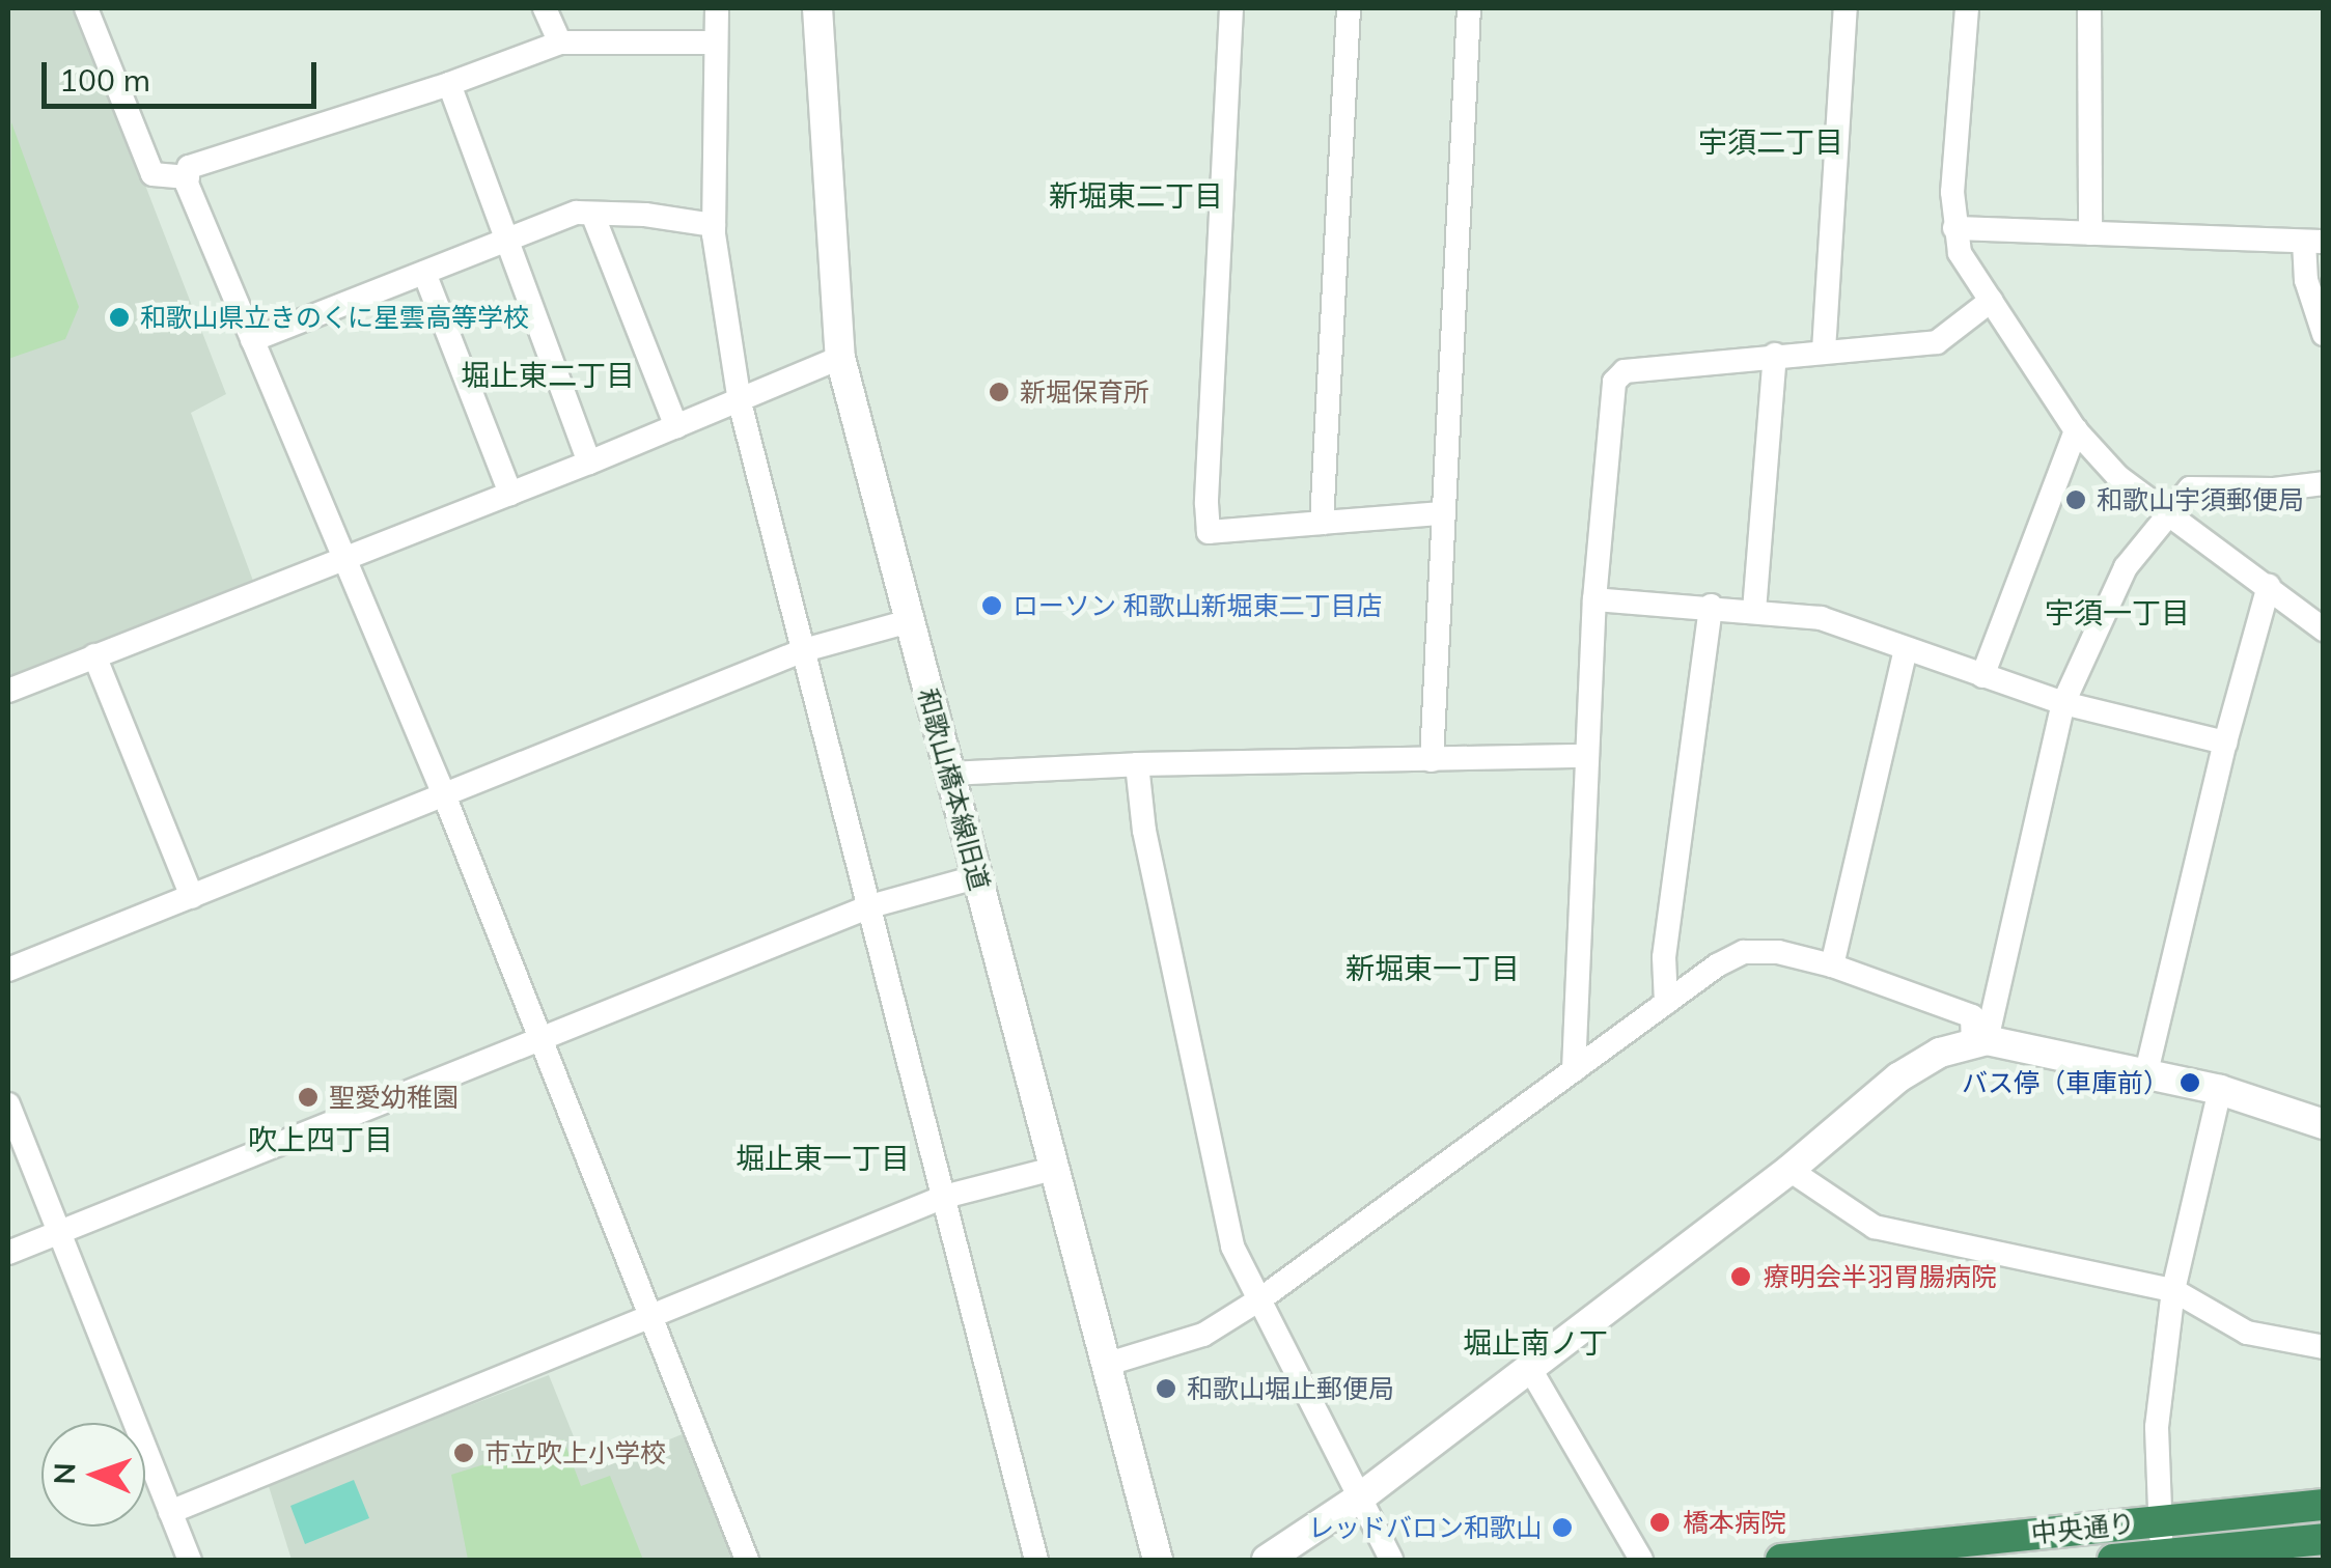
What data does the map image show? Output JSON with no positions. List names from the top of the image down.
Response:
{
  "streets": {
    "highway": ["中央通り"],
    "street": ["和歌山橋本線旧道"]
  },
  "districts": [
    "宇須二丁目",
    "新堀東二丁目",
    "堀止東二丁目",
    "宇須一丁目",
    "新堀東一丁目",
    "吹上四丁目",
    "堀止東一丁目",
    "堀止南ノ丁"
  ],
  "places": [
    "和歌山県立きのくに星雲高等学校",
    "新堀保育所",
    "和歌山宇須郵便局",
    "ローソン 和歌山新堀東二丁目店",
    "バス停（車庫前）",
    "聖愛幼稚園",
    "療明会半羽胃腸病院",
    "和歌山堀止郵便局",
    "市立吹上小学校",
    "橋本病院",
    "レッドバロン和歌山"
  ],
  "scale_bar": "100 m",
  "north": "left"
}
